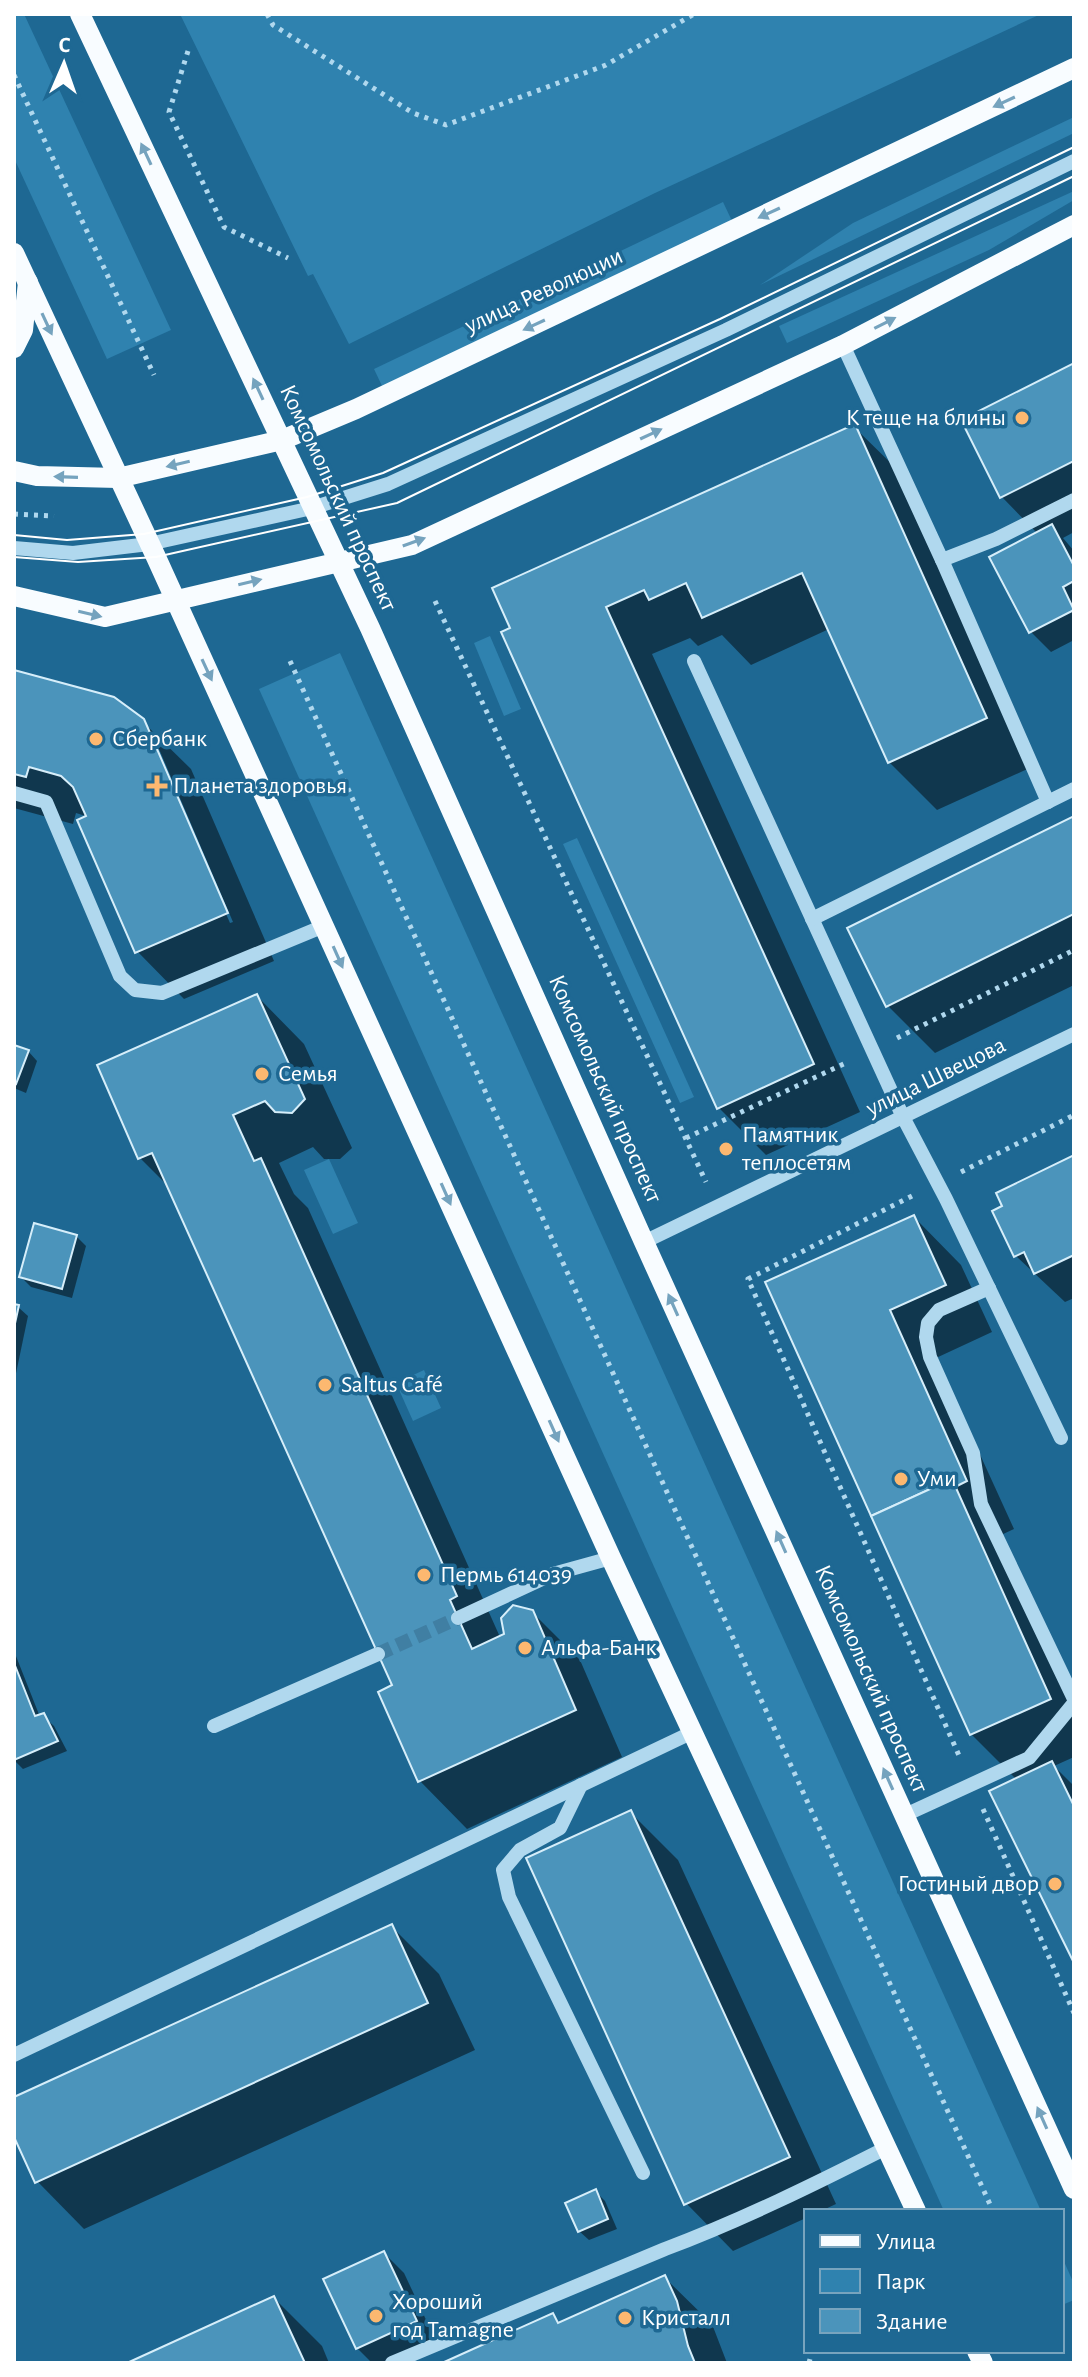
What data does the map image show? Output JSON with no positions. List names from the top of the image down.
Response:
{
  "streets": {
    "main road": ["улица Революции", "Комсомольский проспект"],
    "street": ["улица Швецова"]
  },
  "crossings": [
    ["улица Революции", "Комсомольский проспект"],
    ["Комсомольский проспект", "улица Швецова"]
  ],
  "places": {
    "other": [
      "К теще на блины",
      "Сбербанк",
      "Семья",
      "Памятник теплосетям",
      "Saltus Café",
      "Уми",
      "Пермь 614039",
      "Альфа-Банк",
      "Гостиный двор",
      "Хороший год Tamagne",
      "Кристалл"
    ],
    "health": ["Планета здоровья"]
  },
  "legend": ["Улица", "Парк", "Здание"],
  "north": "top"
}
